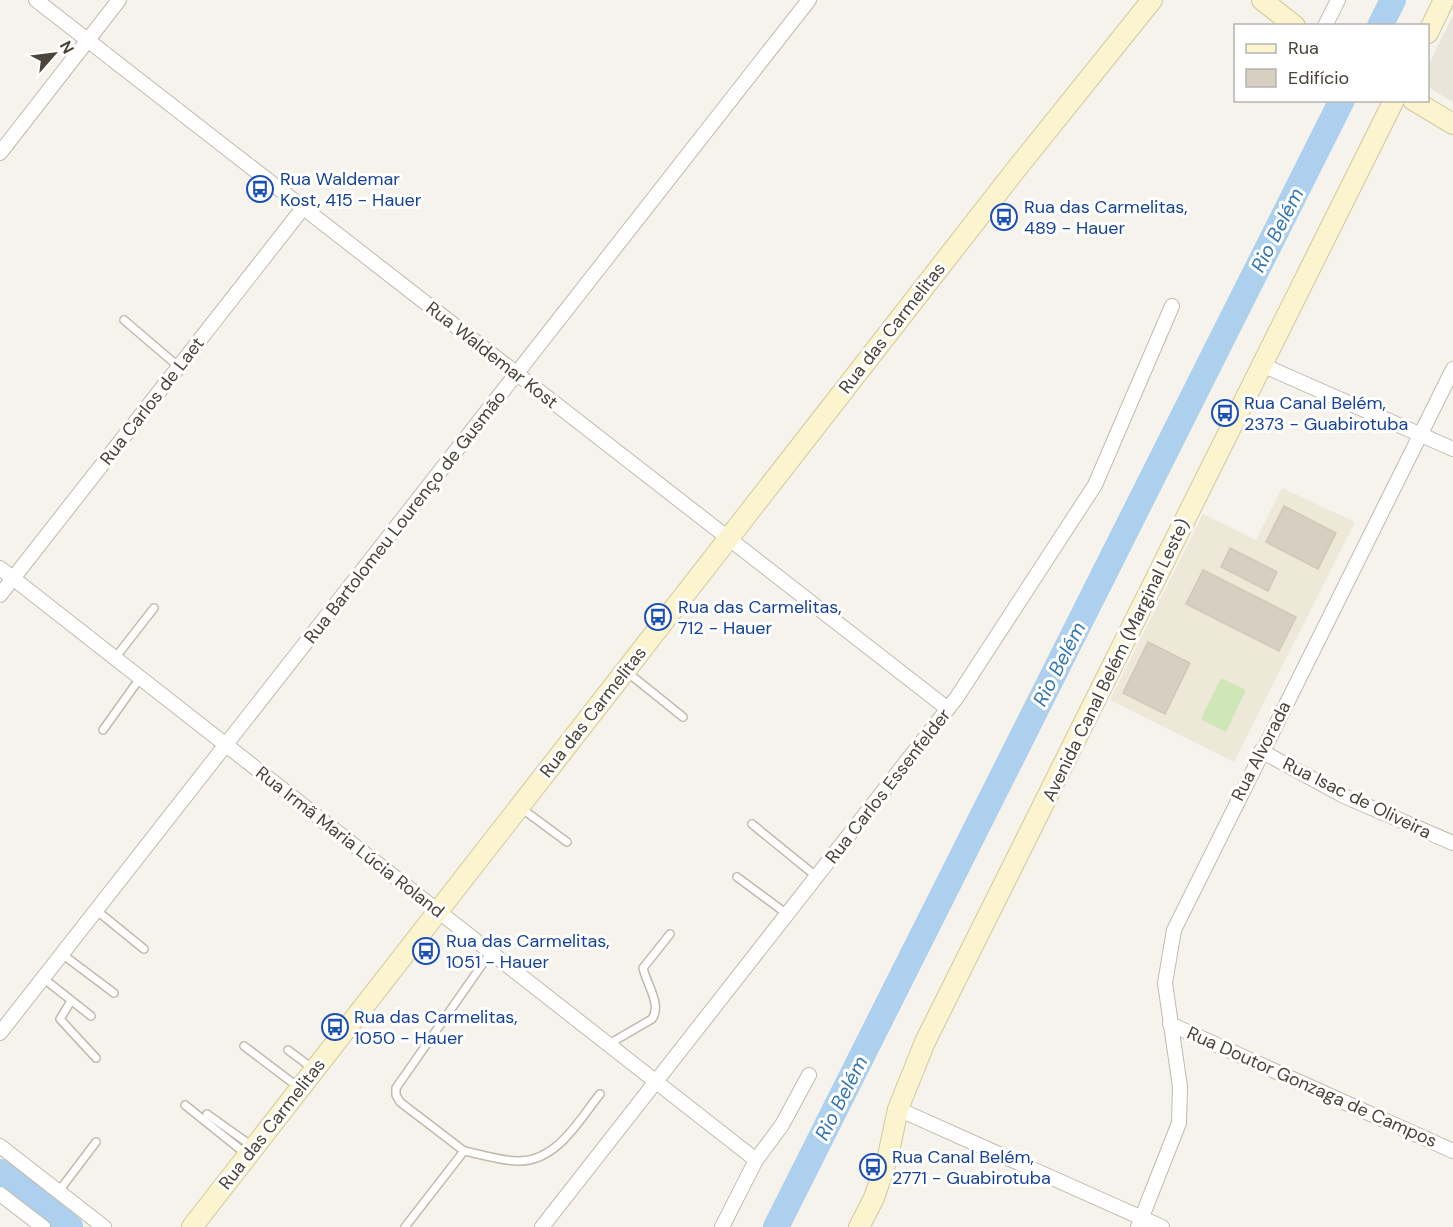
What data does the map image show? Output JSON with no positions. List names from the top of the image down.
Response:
{
  "streets": {
    "street": [
      "Rua das Carmelitas",
      "Rua Waldemar Kost",
      "Rua Carlos de Laet",
      "Rua Bartolomeu Lourenço de Gusmão",
      "Avenida Canal Belém (Marginal Leste)",
      "Rua Alvorada",
      "Rua Carlos Essenfelder",
      "Rua Isac de Oliveira",
      "Rua Irmã Maria Lúcia Roland",
      "Rua Doutor Gonzaga de Campos"
    ]
  },
  "crossings": [
    ["Rua das Carmelitas", "Rua Waldemar Kost"],
    ["Rua das Carmelitas", "Rua Irmã Maria Lúcia Roland"],
    ["Rua Waldemar Kost", "Rua Carlos de Laet"],
    ["Rua Waldemar Kost", "Rua Bartolomeu Lourenço de Gusmão"],
    ["Rua Waldemar Kost", "Rua Carlos Essenfelder"],
    ["Rua Carlos de Laet", "Rua Irmã Maria Lúcia Roland"],
    ["Rua Bartolomeu Lourenço de Gusmão", "Rua Irmã Maria Lúcia Roland"],
    ["Rua Alvorada", "Rua Isac de Oliveira"],
    ["Rua Alvorada", "Rua Doutor Gonzaga de Campos"],
    ["Rua Carlos Essenfelder", "Rua Irmã Maria Lúcia Roland"]
  ],
  "water": ["Rio Belém"],
  "places": {
    "bus stop": [
      "Rua Waldemar Kost, 415 - Hauer",
      "Rua das Carmelitas, 489 - Hauer",
      "Rua Canal Belém, 2373 - Guabirotuba",
      "Rua das Carmelitas, 712 - Hauer",
      "Rua das Carmelitas, 1051 - Hauer",
      "Rua das Carmelitas, 1050 - Hauer",
      "Rua Canal Belém, 2771 - Guabirotuba"
    ]
  },
  "legend": ["Rua", "Edifício"],
  "north": "top right"
}
